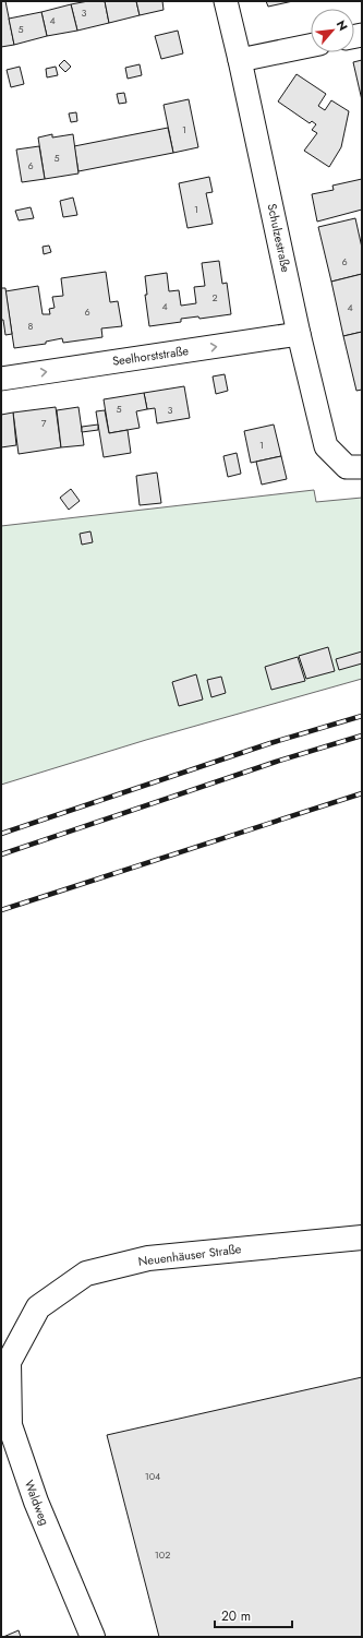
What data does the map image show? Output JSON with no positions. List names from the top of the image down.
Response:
{
  "streets": {
    "street": [
      "Schulzestraße",
      "Seelhorststraße",
      "Neuenhäuser Straße",
      "Waldweg"
    ]
  },
  "crossings": [
    ["Schulzestraße", "Seelhorststraße"],
    ["Neuenhäuser Straße", "Waldweg"]
  ],
  "one_way": ["Seelhorststraße"],
  "house_numbers": [
    "3",
    "4",
    "5",
    "1",
    "5",
    "6",
    "1",
    "6",
    "2",
    "4",
    "4",
    "6",
    "8",
    "5",
    "3",
    "7",
    "1",
    "104",
    "102"
  ],
  "scale_bar": "20 m",
  "north": "top right"
}
